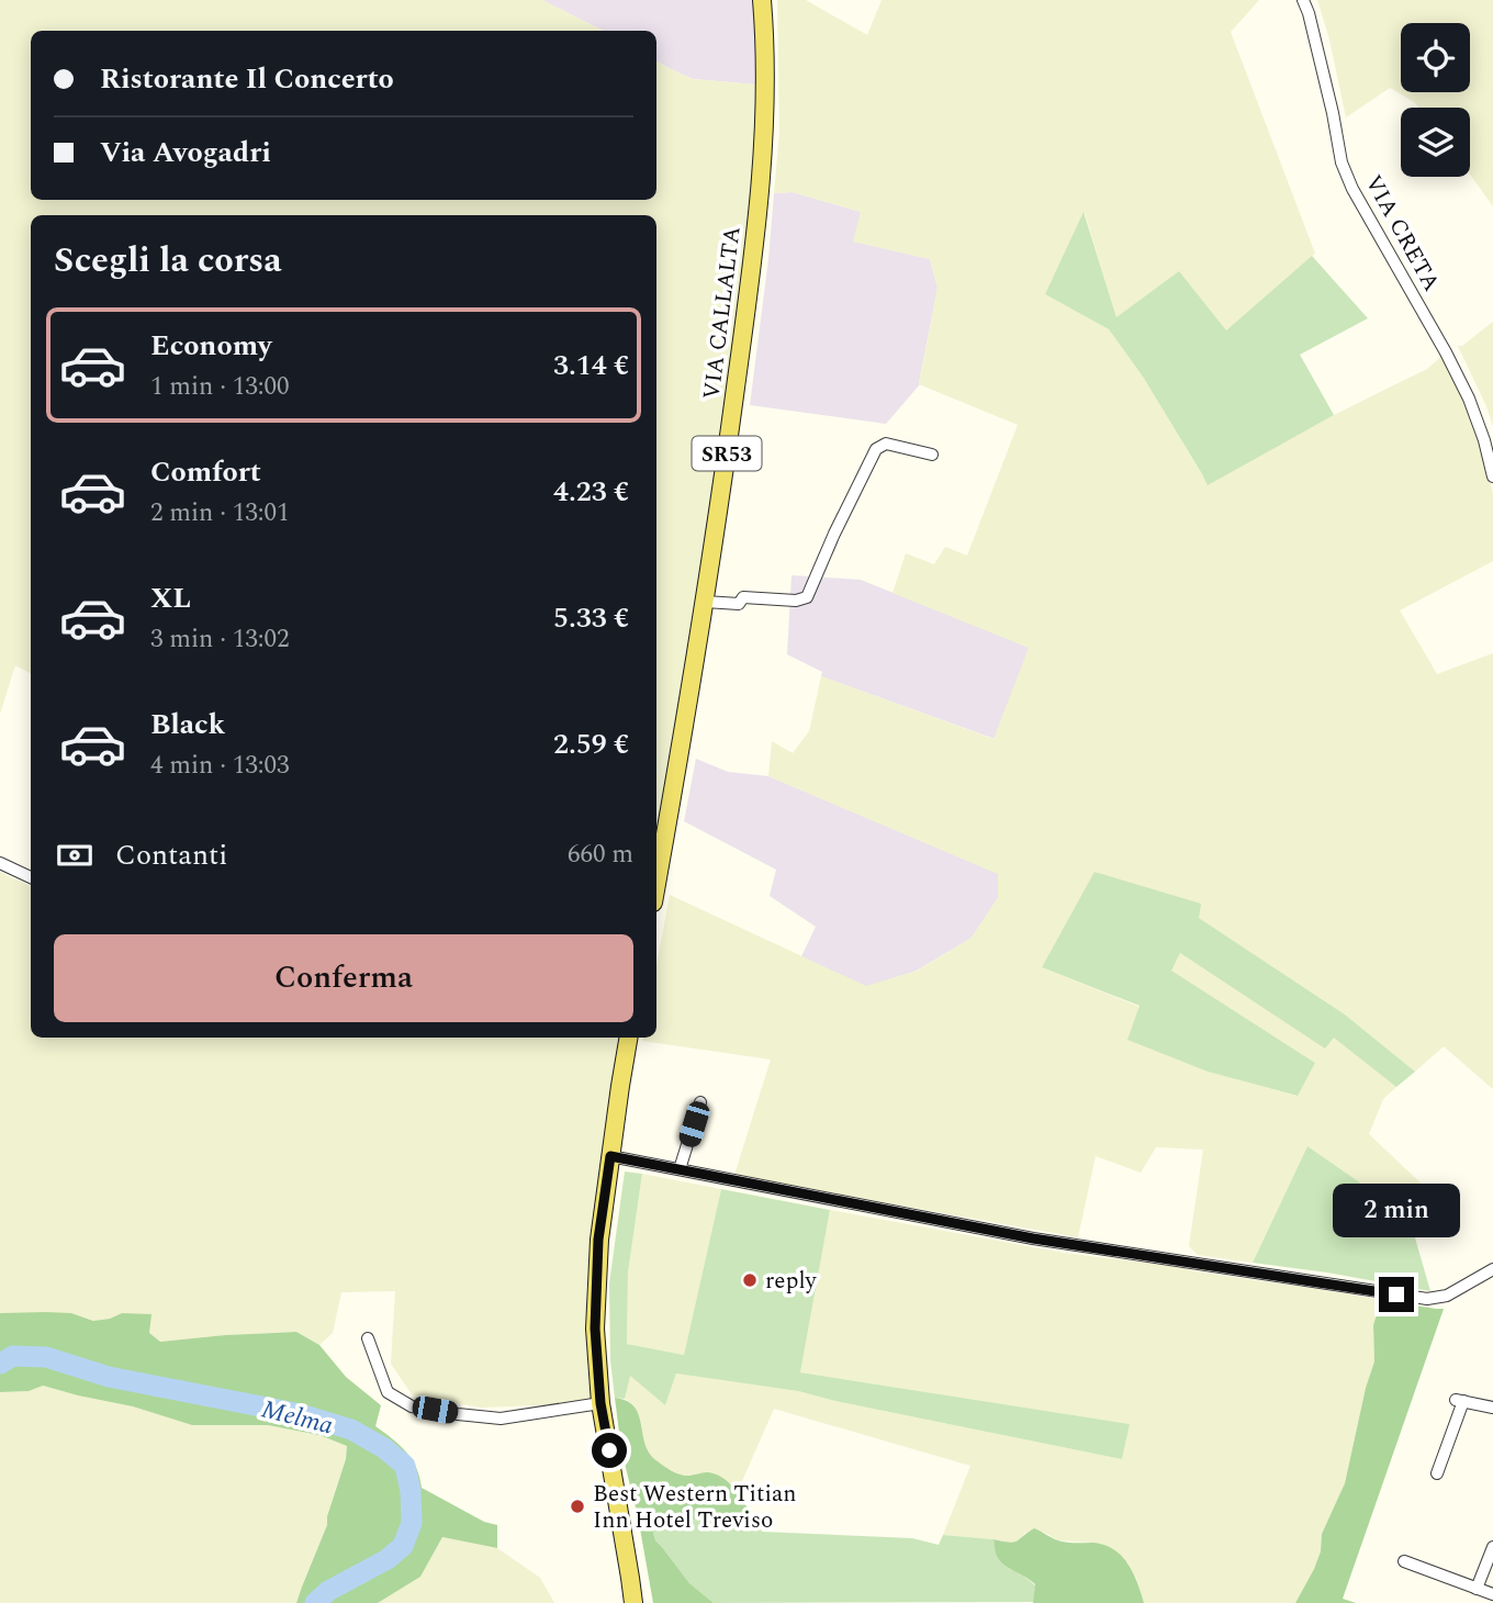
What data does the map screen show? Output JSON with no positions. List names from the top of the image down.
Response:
{
  "streets": {
    "main road": ["VIA CALLALTA", "SR53"],
    "street": ["VIA CRETA"]
  },
  "water": ["Melma"],
  "places": ["reply", "Best Western Titian Inn Hotel Treviso"],
  "page": {
    "banner": ["Ristorante Il Concerto", "Via Avogadri"],
    "heading": "Scegli la corsa",
    "list": [
      {
        "name": "Economy",
        "note": "1 min · 13:00",
        "value": "3.14 €"
      },
      {
        "name": "Comfort",
        "note": "2 min · 13:01",
        "value": "4.23 €"
      },
      {
        "name": "XL",
        "note": "3 min · 13:02",
        "value": "5.33 €"
      },
      {
        "name": "Black",
        "note": "4 min · 13:03",
        "value": "2.59 €"
      }
    ],
    "pay": ["Contanti", "660 m"],
    "buttons": "Conferma",
    "bubble": "2 min"
  }
}
